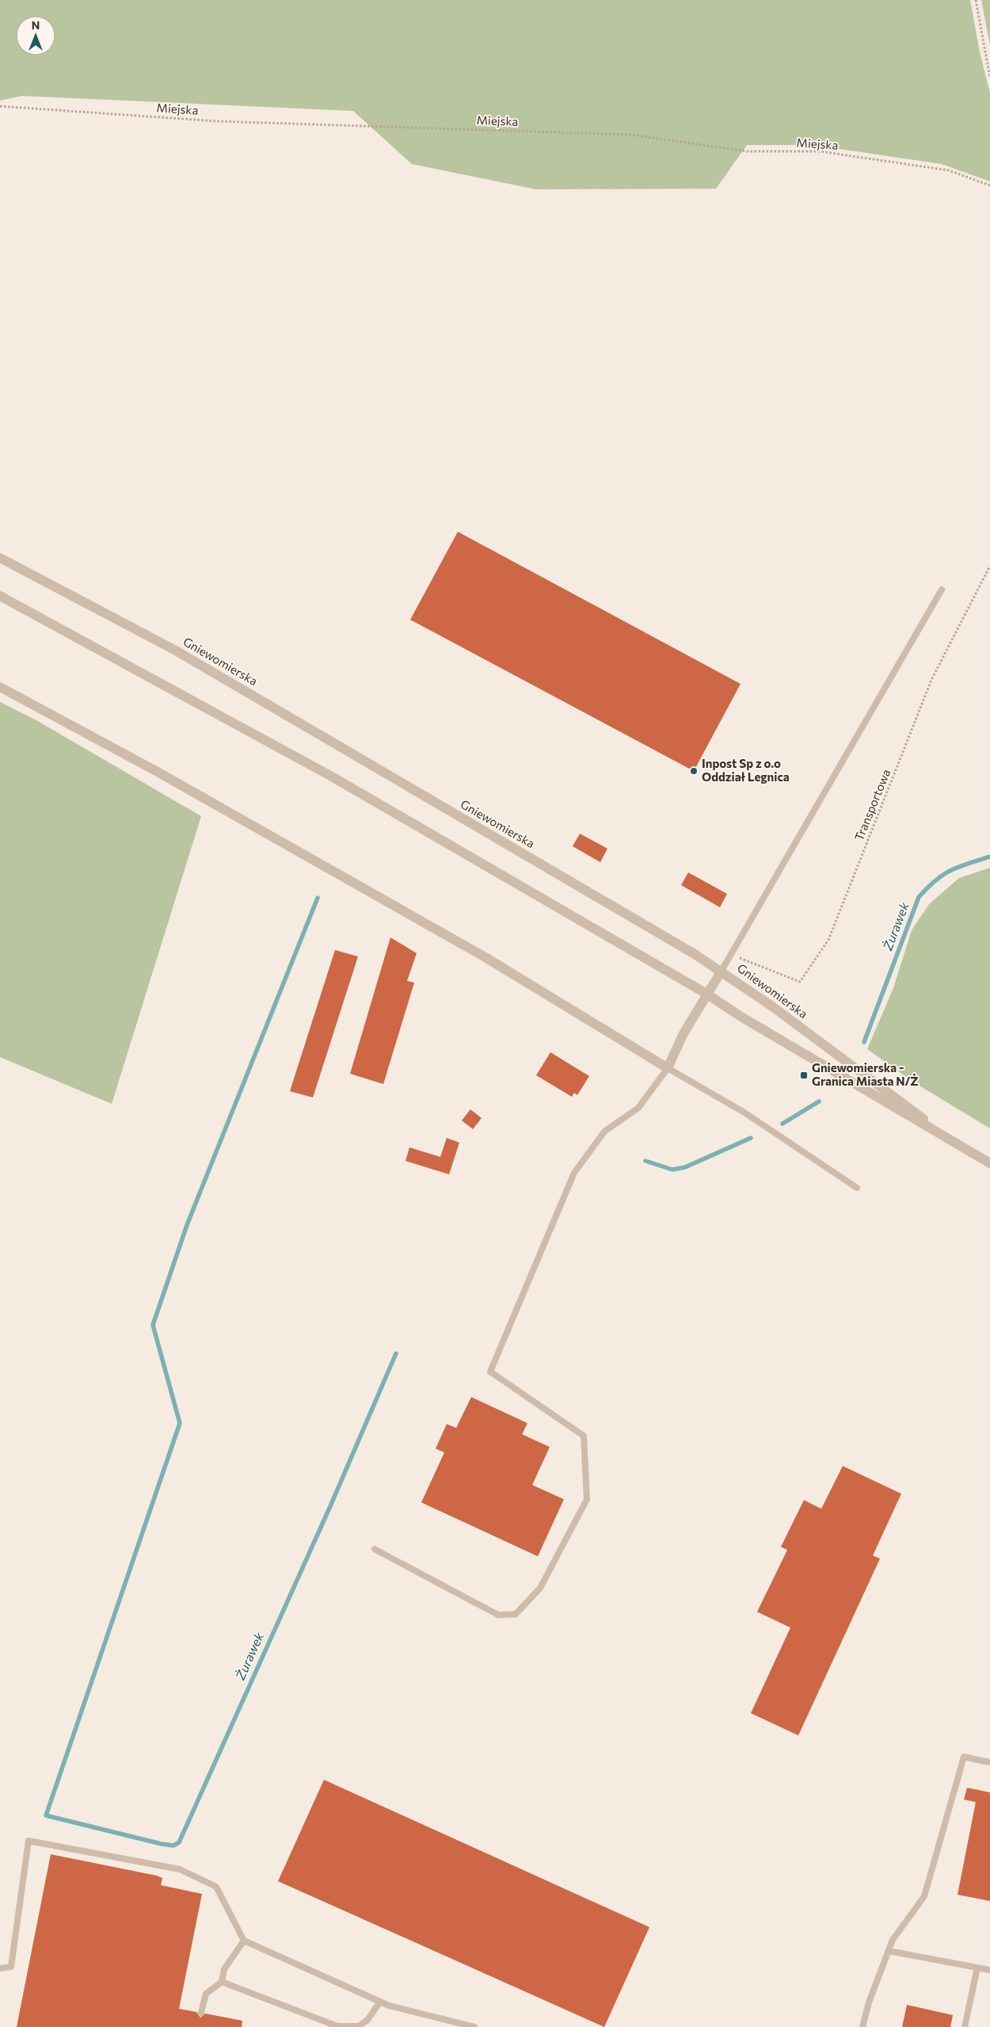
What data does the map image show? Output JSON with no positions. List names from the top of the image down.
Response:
{
  "streets": {
    "street": ["Gniewomierska"],
    "path": ["Miejska", "Transportowa"]
  },
  "water": ["Żurawek"],
  "places": {
    "other": ["Inpost Sp z o.o Oddział Legnica"],
    "transit": ["Gniewomierska - Granica Miasta N/Ż"]
  },
  "north": "top"
}
